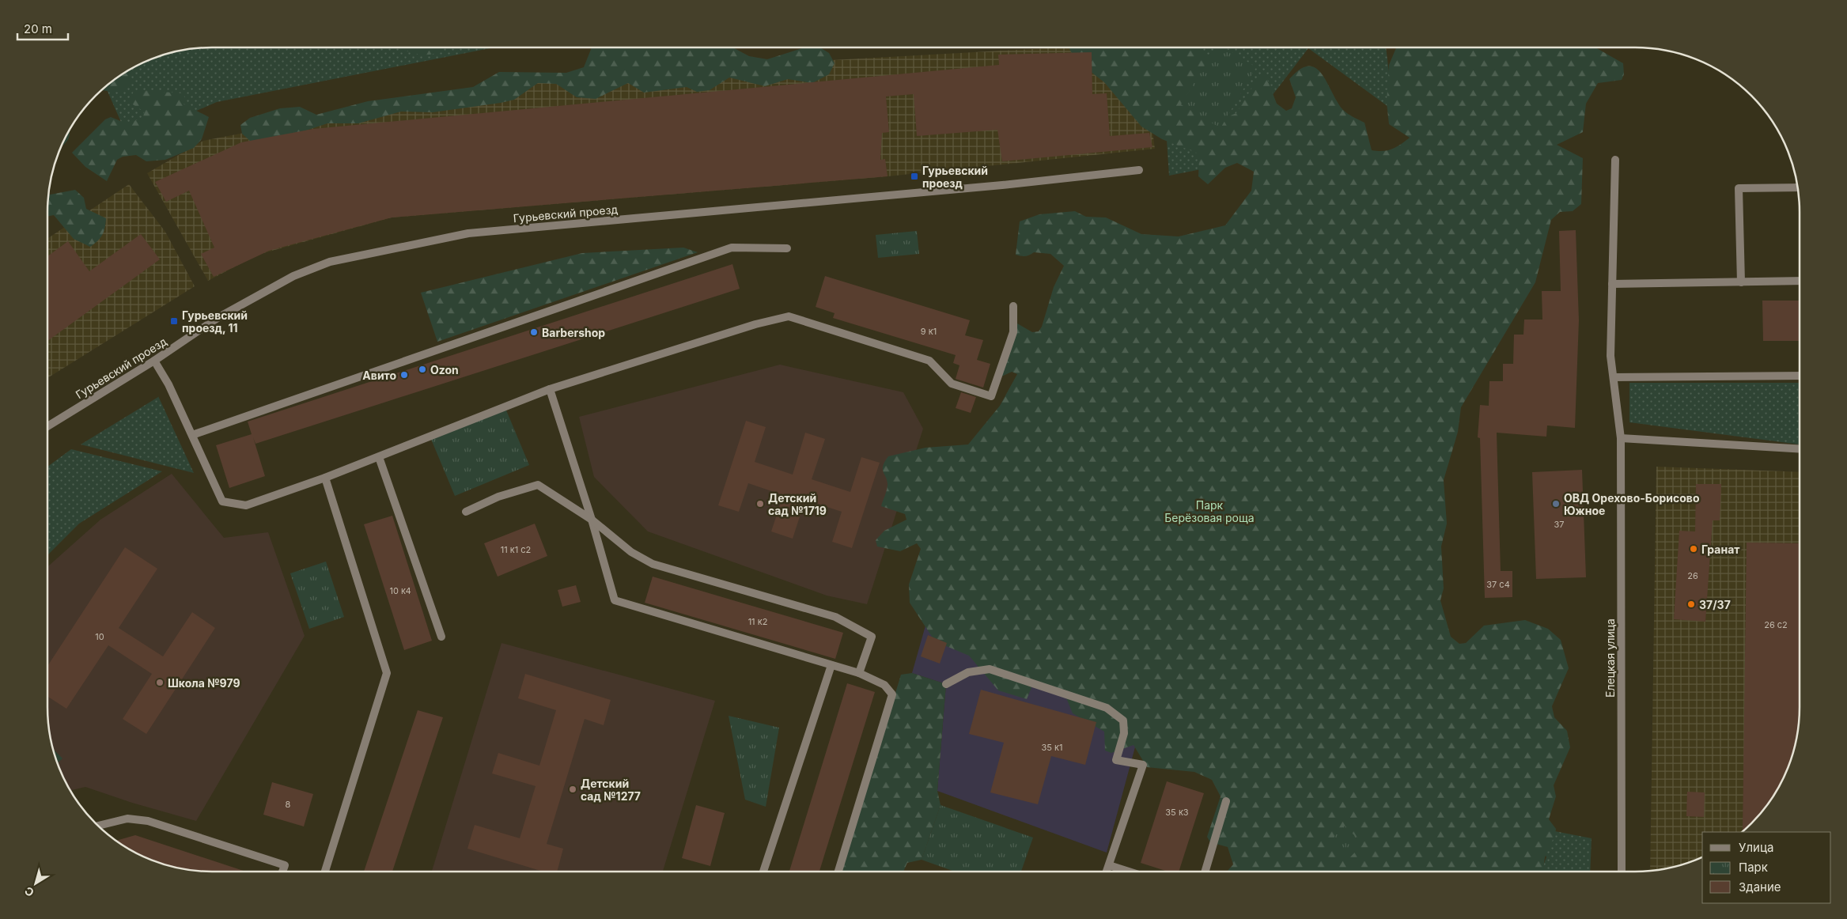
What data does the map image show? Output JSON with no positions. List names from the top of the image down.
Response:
{
  "streets": {
    "street": ["Гурьевский проезд", "Елецкая улица"]
  },
  "parks": ["Парк Берёзовая роща"],
  "places": {
    "transit": ["Гурьевский проезд", "Гурьевский проезд, 11"],
    "other": [
      "Barbershop",
      "Ozon",
      "Авито",
      "Детский сад №1719",
      "ОВД Орехово-Борисово Южное",
      "Гранат",
      "37/37",
      "Школа №979",
      "Детский сад №1277"
    ]
  },
  "house_numbers": [
    "9 к1",
    "37",
    "11 к1 с2",
    "26",
    "37 с4",
    "10 к4",
    "11 к2",
    "26 с2",
    "10",
    "35 к1",
    "8",
    "35 к3"
  ],
  "legend": ["Улица", "Парк", "Здание"],
  "scale_bar": "20 m",
  "north": "bottom left"
}
